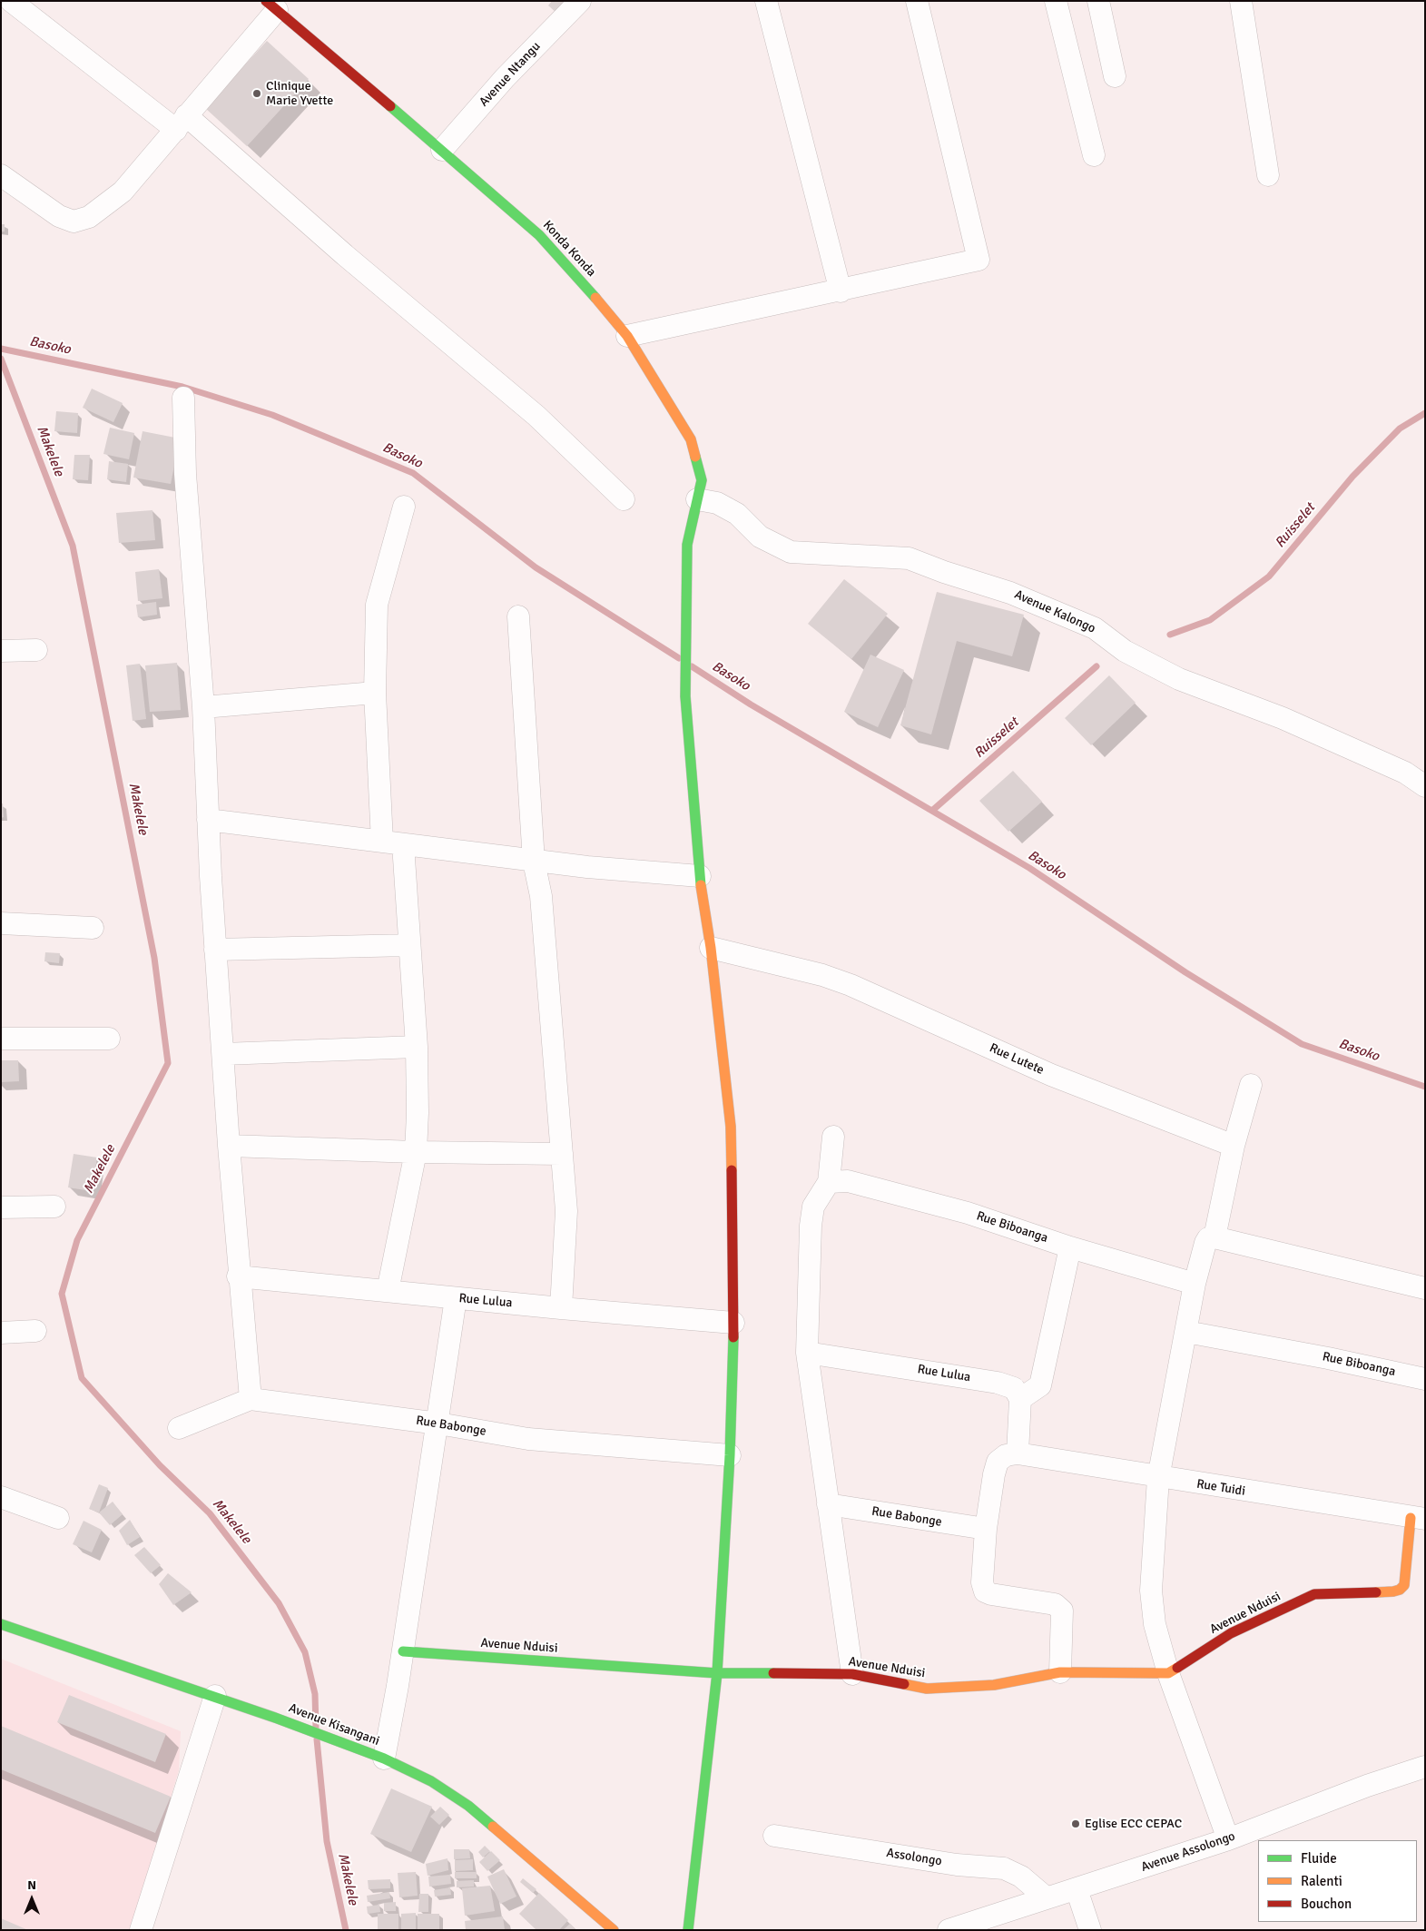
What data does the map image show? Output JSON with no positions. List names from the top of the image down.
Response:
{
  "streets": {
    "street": [
      "Avenue Ntangu",
      "Konda Konda",
      "Avenue Kalongo",
      "Rue Lutete",
      "Rue Biboanga",
      "Rue Lulua",
      "Rue Babonge",
      "Rue Tuidi",
      "Avenue Nduisi",
      "Avenue Kisangani",
      "Avenue Assolongo",
      "Assolongo"
    ]
  },
  "crossings": [
    ["Avenue Ntangu", "Konda Konda"],
    ["Konda Konda", "Avenue Kalongo"],
    ["Konda Konda", "Rue Lutete"],
    ["Konda Konda", "Rue Lulua"],
    ["Konda Konda", "Rue Babonge"],
    ["Konda Konda", "Avenue Nduisi"],
    ["Rue Tuidi", "Avenue Nduisi"],
    ["Avenue Assolongo", "Assolongo"]
  ],
  "water": ["Basoko", "Makelele", "Ruisselet"],
  "places": ["Clinique Marie Yvette", "Eglise ECC CEPAC"],
  "legend": ["Fluide", "Ralenti", "Bouchon"],
  "north": "top"
}
